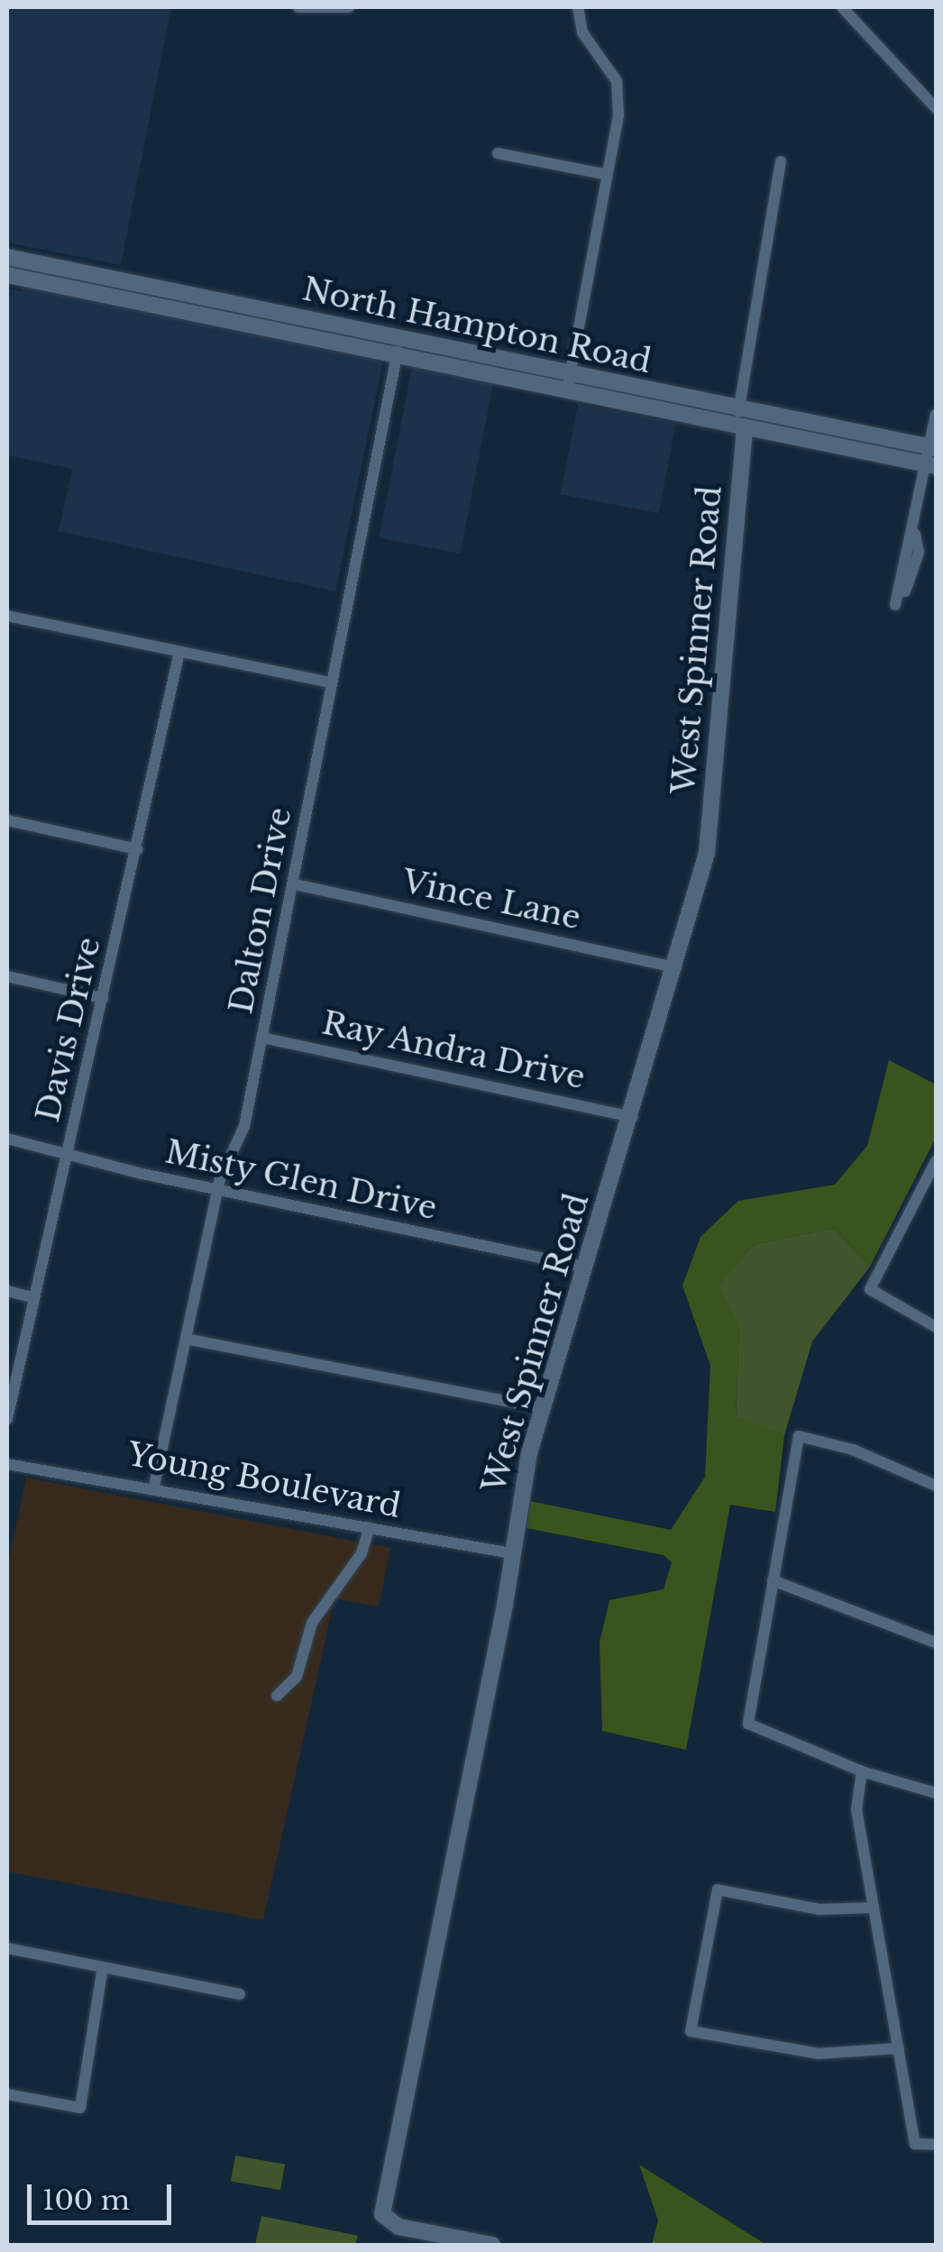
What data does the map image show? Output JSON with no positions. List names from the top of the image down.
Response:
{
  "streets": {
    "street": [
      "North Hampton Road",
      "West Spinner Road",
      "Vince Lane",
      "Dalton Drive",
      "Davis Drive",
      "Ray Andra Drive",
      "Misty Glen Drive",
      "Young Boulevard"
    ]
  },
  "crossings": [
    ["North Hampton Road", "West Spinner Road"],
    ["North Hampton Road", "Dalton Drive"],
    ["West Spinner Road", "Vince Lane"],
    ["West Spinner Road", "Ray Andra Drive"],
    ["West Spinner Road", "Misty Glen Drive"],
    ["West Spinner Road", "Young Boulevard"],
    ["Vince Lane", "Dalton Drive"],
    ["Dalton Drive", "Ray Andra Drive"],
    ["Dalton Drive", "Misty Glen Drive"],
    ["Dalton Drive", "Young Boulevard"],
    ["Davis Drive", "Misty Glen Drive"]
  ],
  "scale_bar": "100 m"
}
